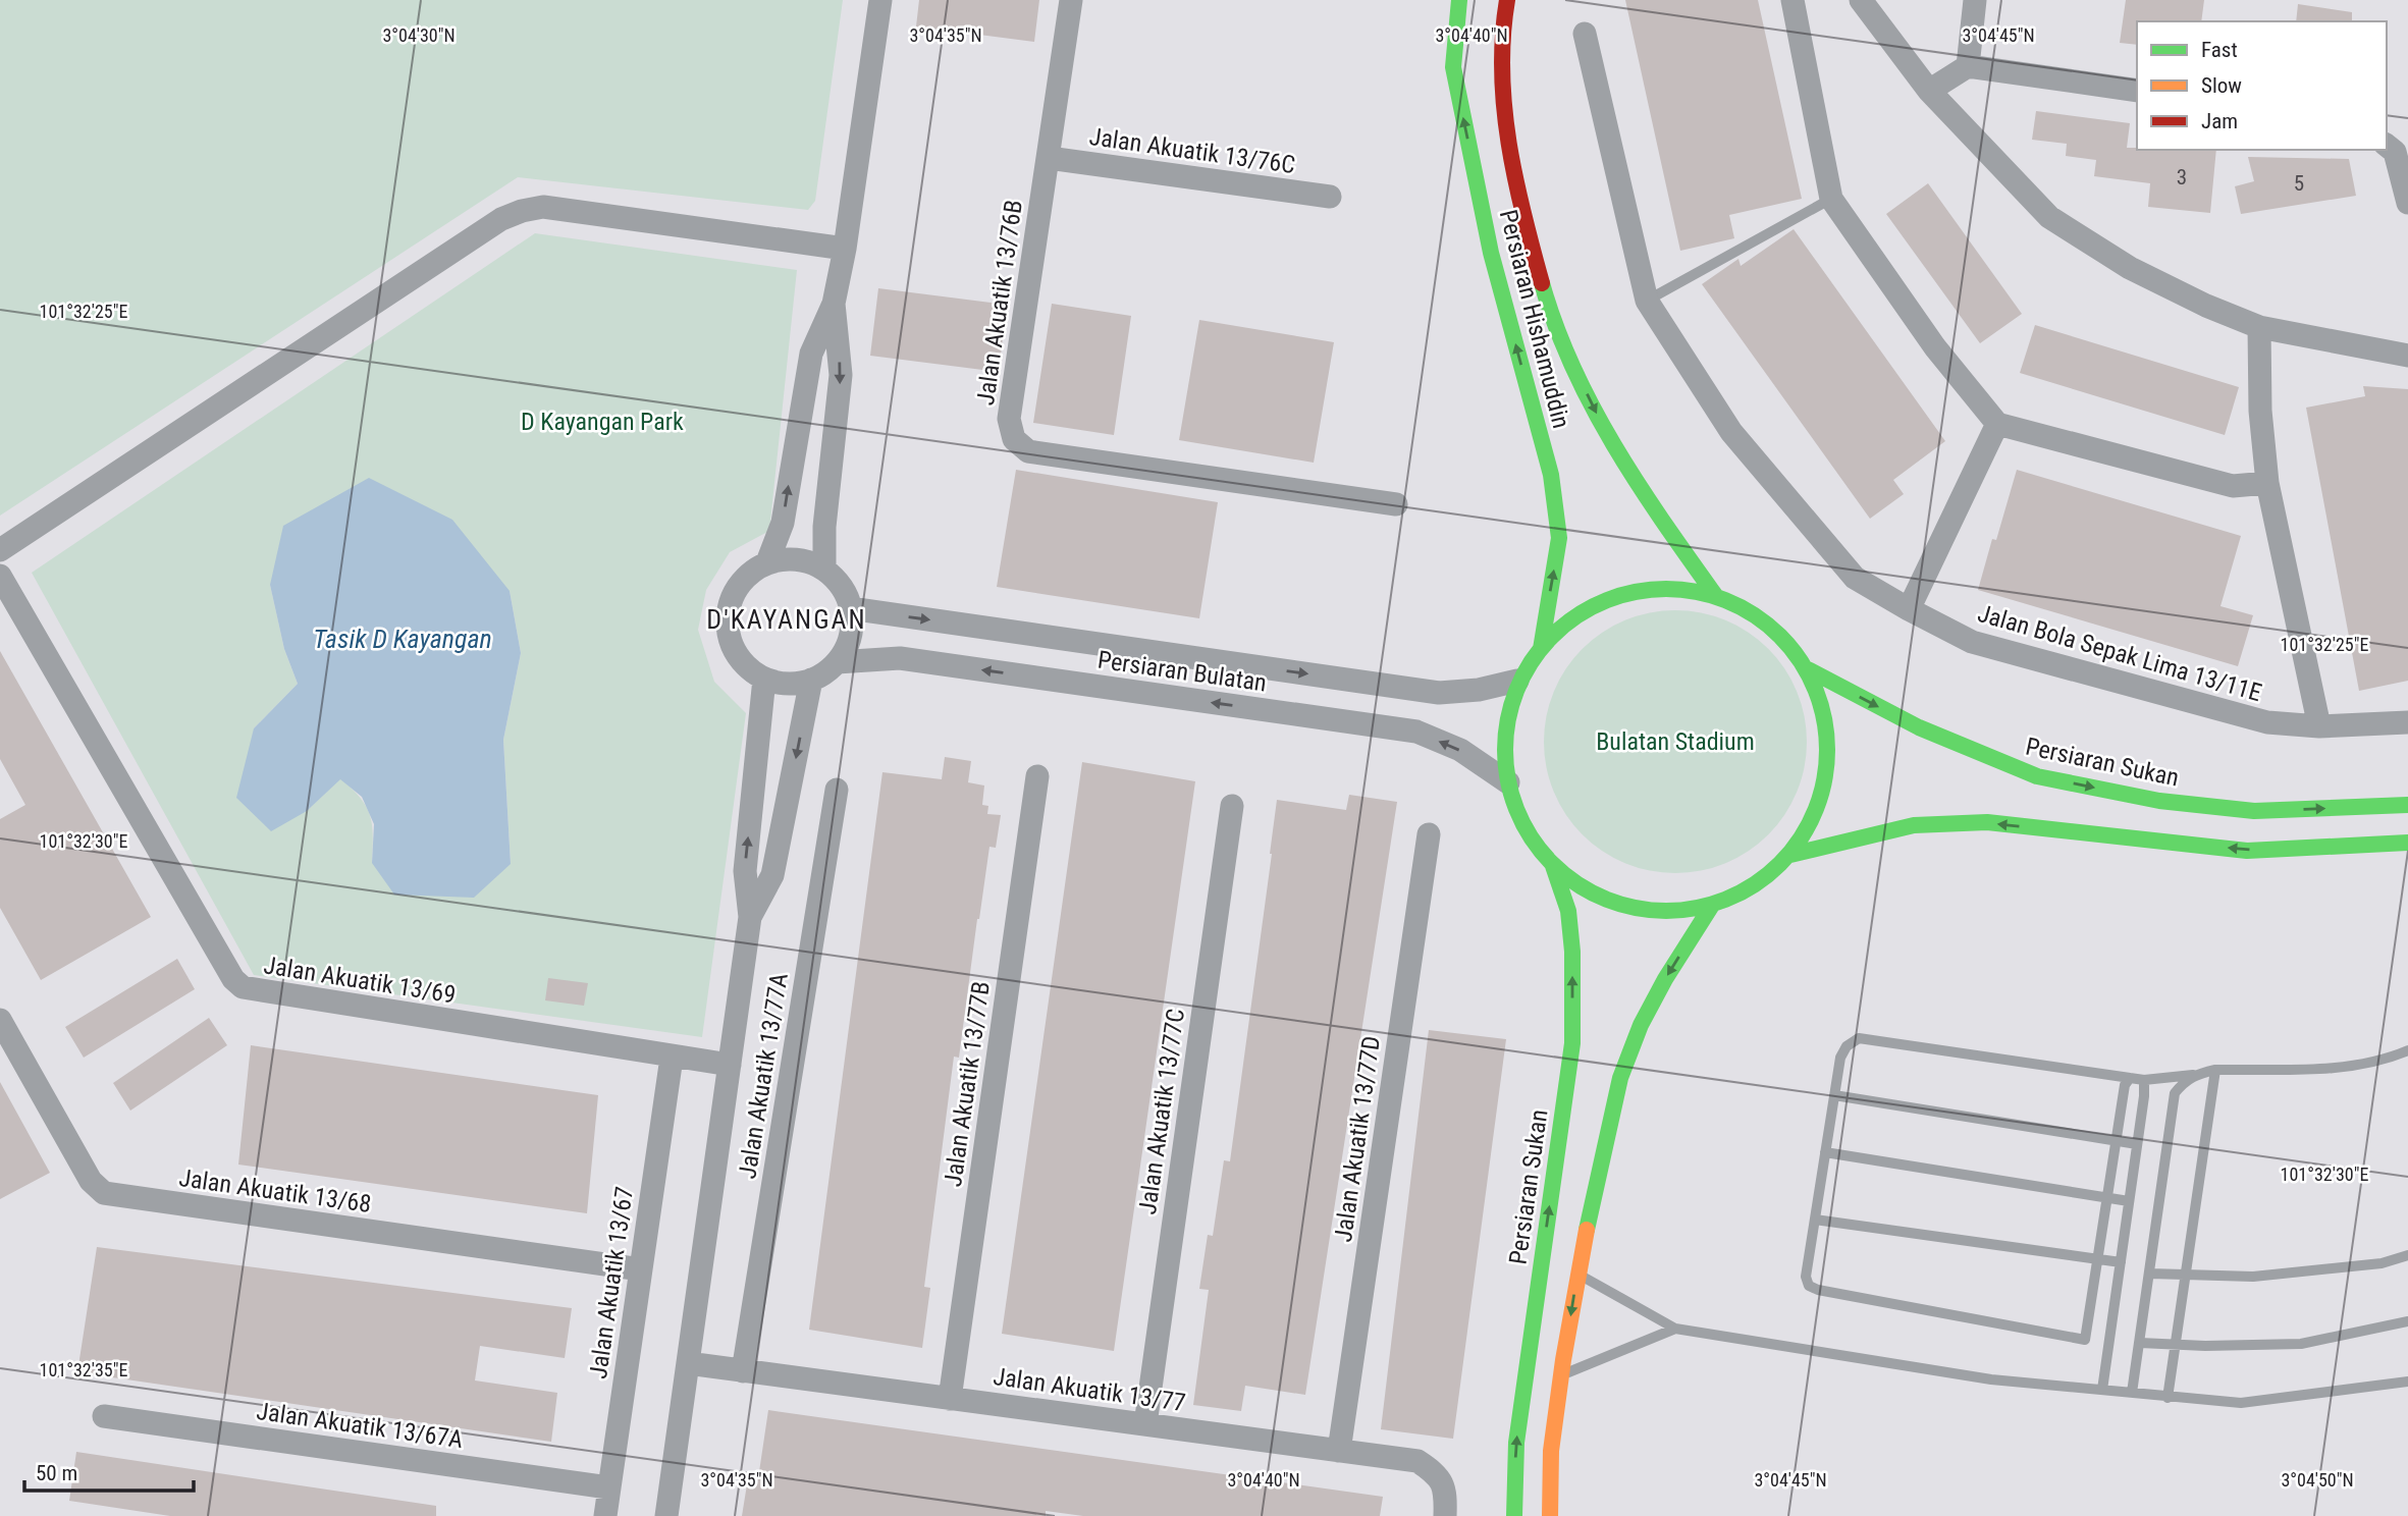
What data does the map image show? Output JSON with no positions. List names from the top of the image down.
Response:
{
  "streets": {
    "main road": ["Persiaran Hishamuddin", "Persiaran Sukan"],
    "street": [
      "Jalan Akuatik 13/76C",
      "Jalan Akuatik 13/76B",
      "Jalan Bola Sepak Lima 13/11E",
      "Persiaran Bulatan",
      "Jalan Akuatik 13/69",
      "Jalan Akuatik 13/77A",
      "Jalan Akuatik 13/77B",
      "Jalan Akuatik 13/77C",
      "Jalan Akuatik 13/77D",
      "Jalan Akuatik 13/68",
      "Jalan Akuatik 13/67",
      "Jalan Akuatik 13/77",
      "Jalan Akuatik 13/67A"
    ]
  },
  "crossings": [
    ["Jalan Akuatik 13/76C", "Jalan Akuatik 13/76B"],
    ["Jalan Akuatik 13/69", "Jalan Akuatik 13/67"],
    ["Jalan Akuatik 13/77A", "Jalan Akuatik 13/77"],
    ["Jalan Akuatik 13/77B", "Jalan Akuatik 13/77"],
    ["Jalan Akuatik 13/77C", "Jalan Akuatik 13/77"],
    ["Jalan Akuatik 13/77D", "Jalan Akuatik 13/77"],
    ["Jalan Akuatik 13/68", "Jalan Akuatik 13/67"],
    ["Jalan Akuatik 13/67", "Jalan Akuatik 13/67A"]
  ],
  "districts": ["D'KAYANGAN"],
  "water": ["Tasik D Kayangan"],
  "parks": ["D Kayangan Park", "Bulatan Stadium"],
  "house_numbers": ["3", "5"],
  "legend": ["Fast", "Slow", "Jam"],
  "scale_bar": "50 m",
  "coordinates": [
    "3°04'30\"N",
    "3°04'35\"N",
    "3°04'40\"N",
    "3°04'45\"N",
    "101°32'25\"E",
    "101°32'30\"E",
    "101°32'35\"E",
    "3°04'50\"N"
  ]
}
